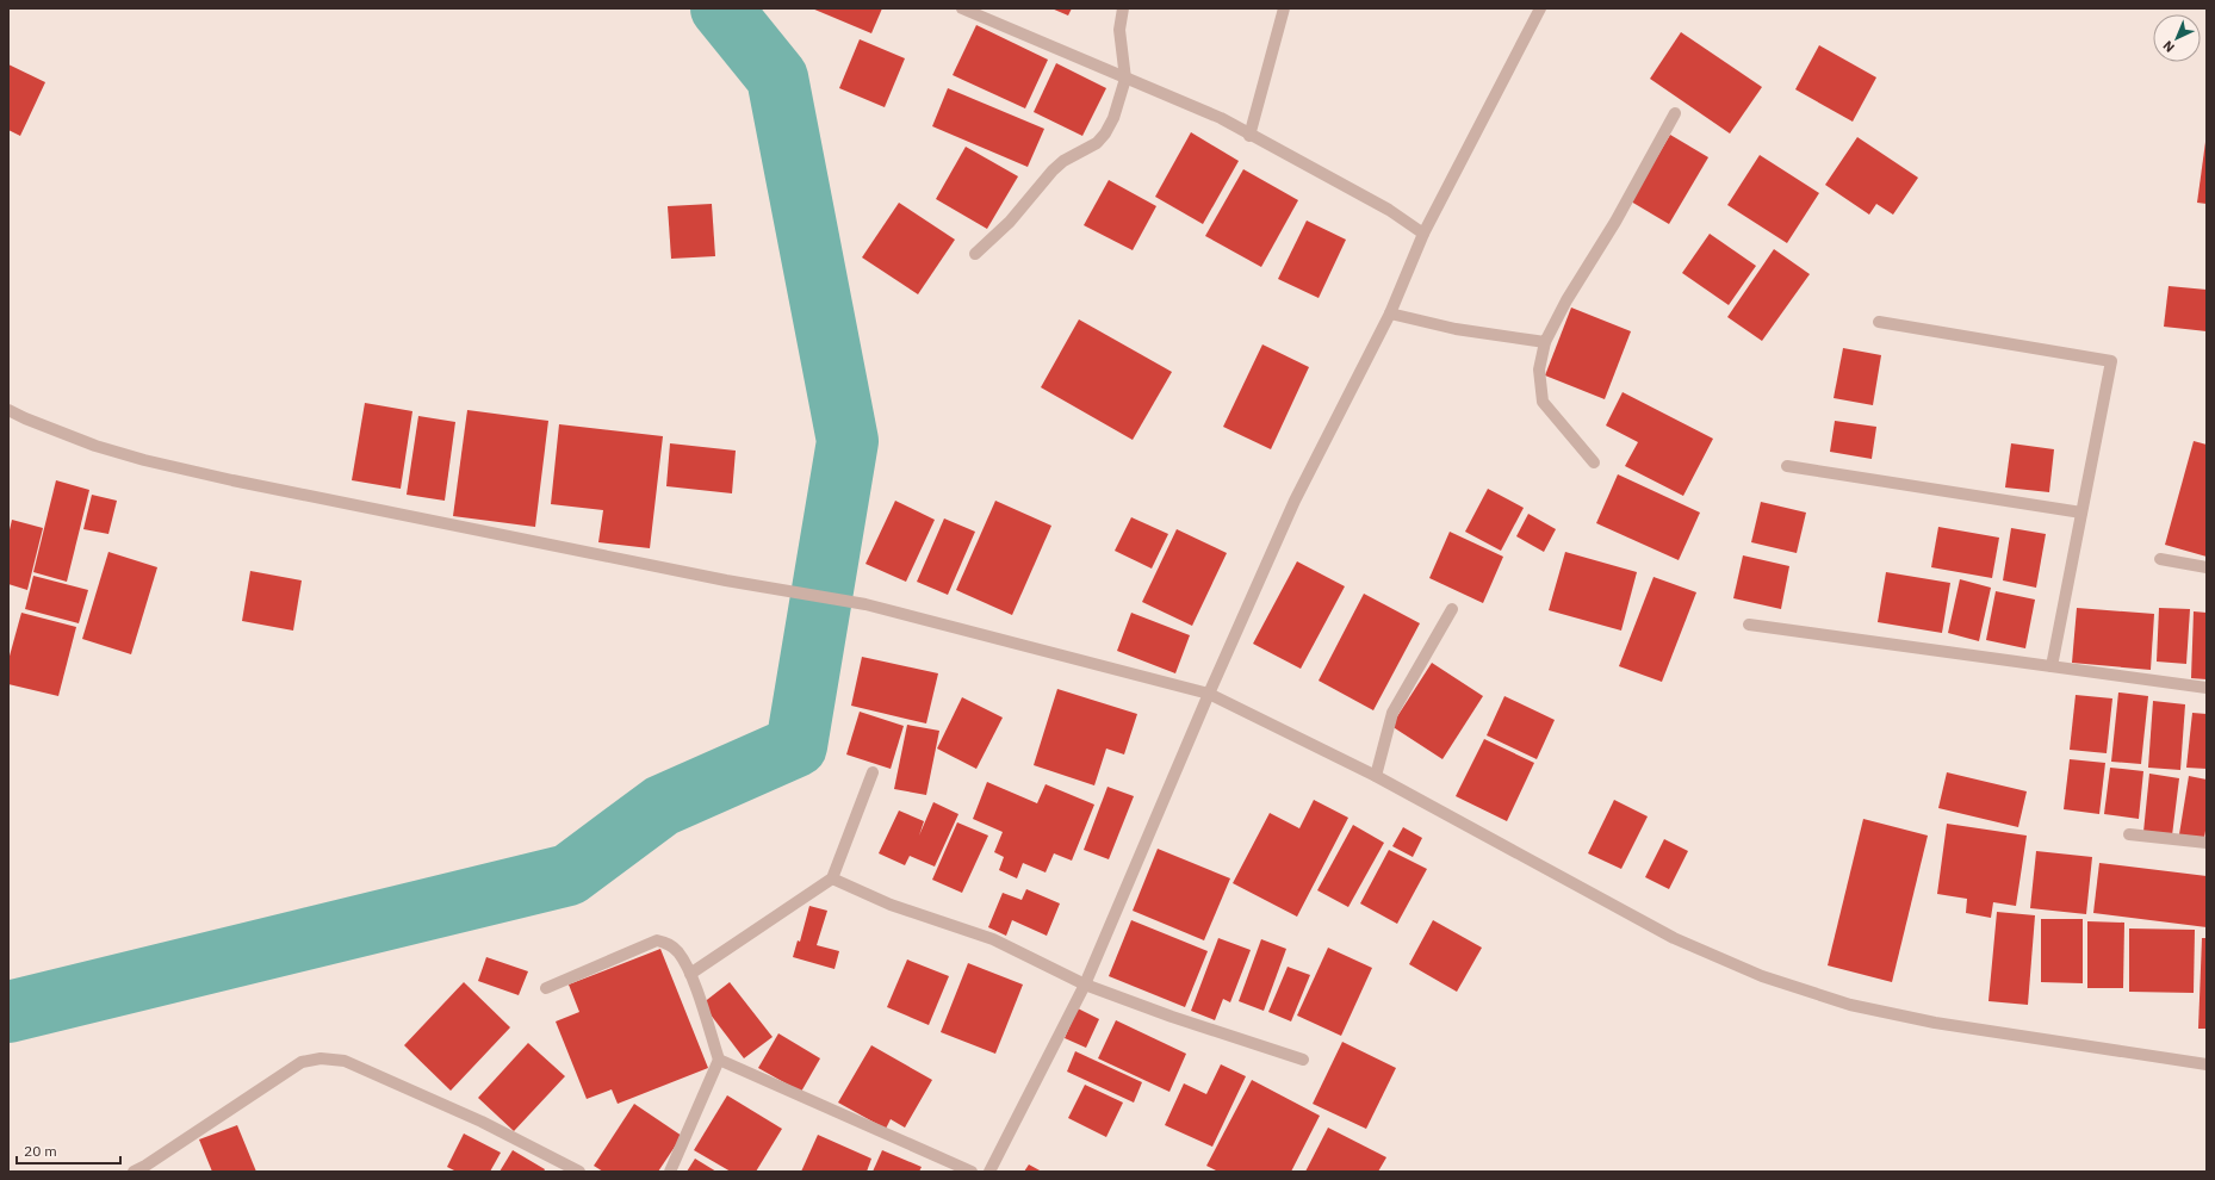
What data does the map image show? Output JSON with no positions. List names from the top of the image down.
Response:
{
  "scale_bar": "20 m",
  "north": "bottom left"
}
